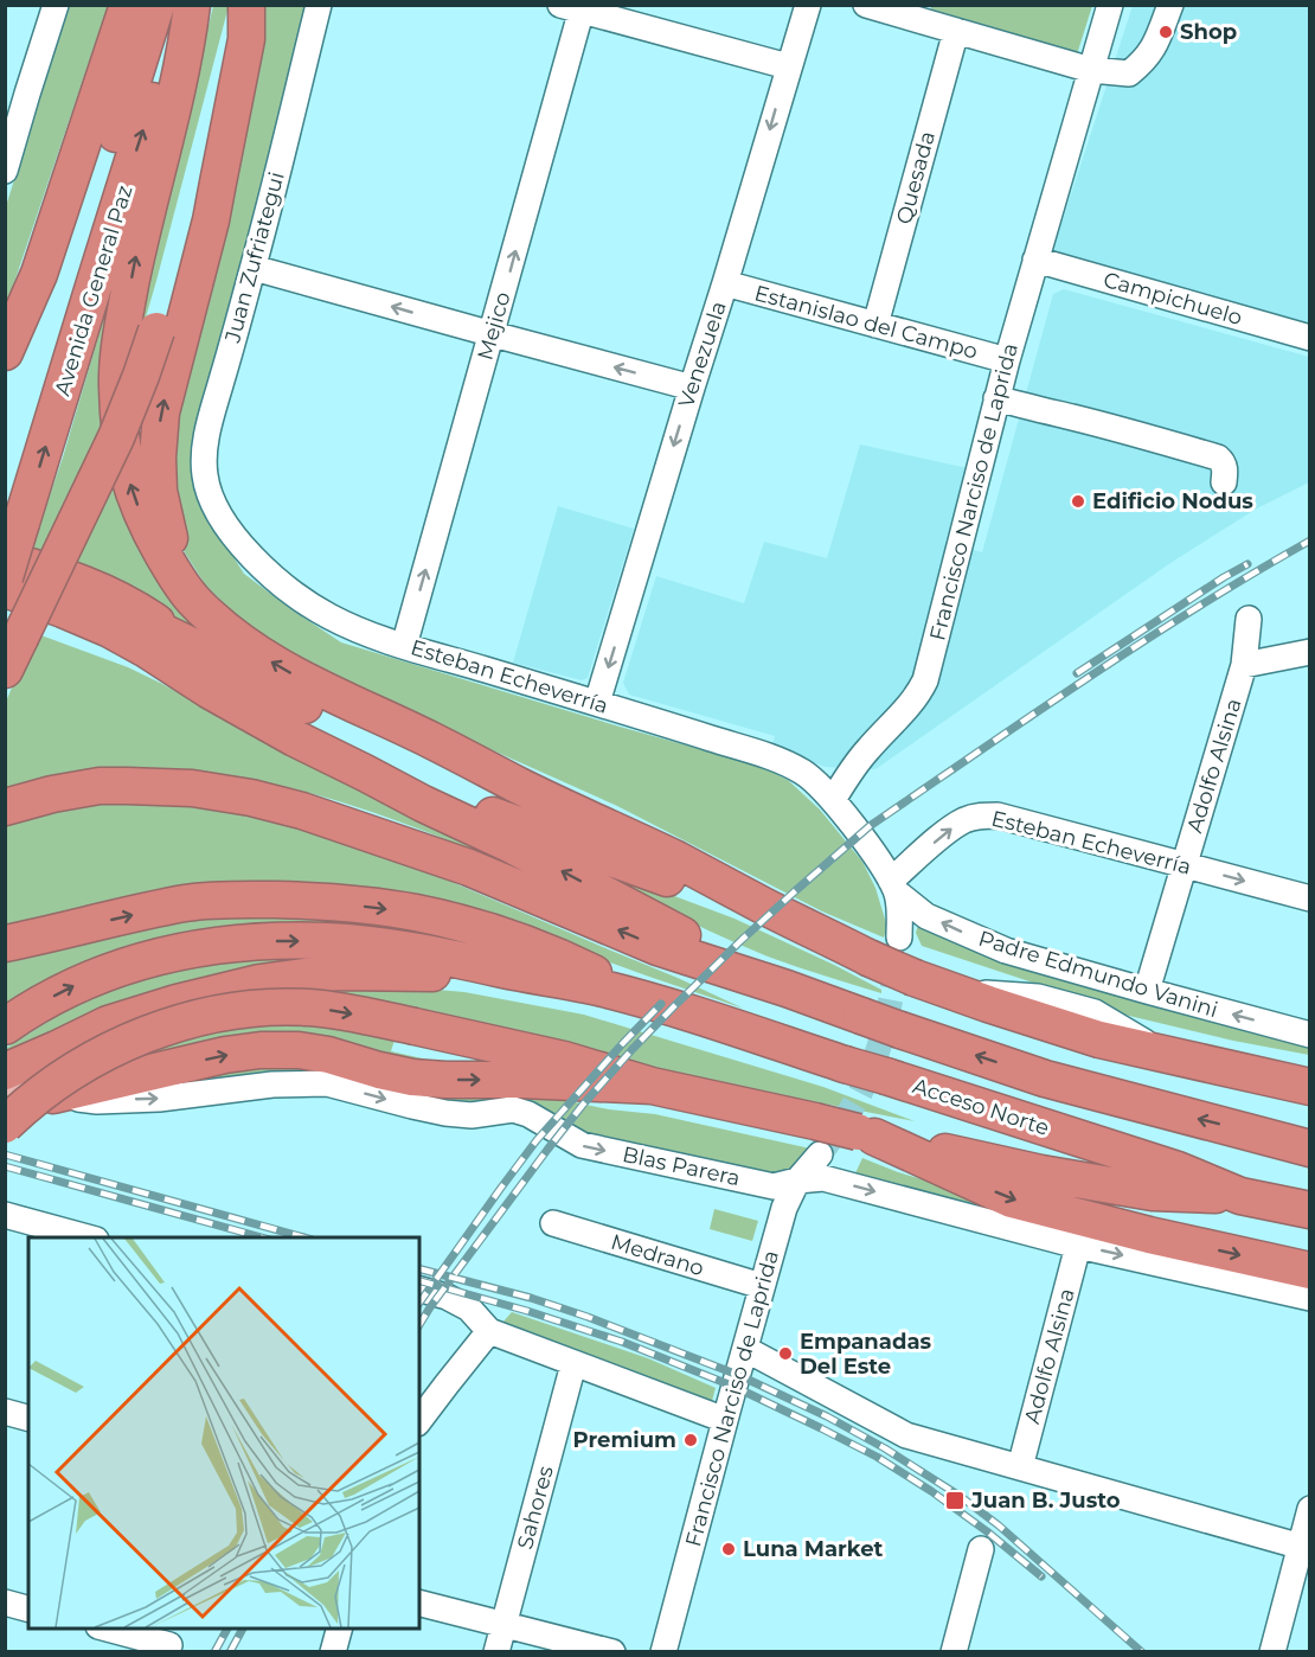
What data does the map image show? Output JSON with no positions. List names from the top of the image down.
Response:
{
  "streets": {
    "highway": ["Avenida General Paz", "Acceso Norte"],
    "street": [
      "Quesada",
      "Juan Zufriategui",
      "Campichuelo",
      "Estanislao del Campo",
      "Mejico",
      "Venezuela",
      "Francisco Narciso de Laprida",
      "Esteban Echeverría",
      "Adolfo Alsina",
      "Padre Edmundo Vanini",
      "Blas Parera",
      "Medrano",
      "Sahores"
    ]
  },
  "crossings": [
    ["Quesada", "Estanislao del Campo"],
    ["Juan Zufriategui", "Esteban Echeverría"],
    ["Campichuelo", "Francisco Narciso de Laprida"],
    ["Estanislao del Campo", "Venezuela"],
    ["Estanislao del Campo", "Francisco Narciso de Laprida"],
    ["Mejico", "Esteban Echeverría"],
    ["Venezuela", "Esteban Echeverría"],
    ["Francisco Narciso de Laprida", "Esteban Echeverría"],
    ["Francisco Narciso de Laprida", "Blas Parera"],
    ["Francisco Narciso de Laprida", "Medrano"],
    ["Esteban Echeverría", "Adolfo Alsina"],
    ["Esteban Echeverría", "Padre Edmundo Vanini"],
    ["Adolfo Alsina", "Padre Edmundo Vanini"],
    ["Adolfo Alsina", "Blas Parera"]
  ],
  "one_way": [
    "Mejico",
    "Venezuela",
    "Esteban Echeverría",
    "Padre Edmundo Vanini"
  ],
  "places": {
    "other": [
      "Shop",
      "Edificio Nodus",
      "Empanadas Del Este",
      "Premium",
      "Luna Market"
    ],
    "transit": ["Juan B. Justo"]
  }
}
